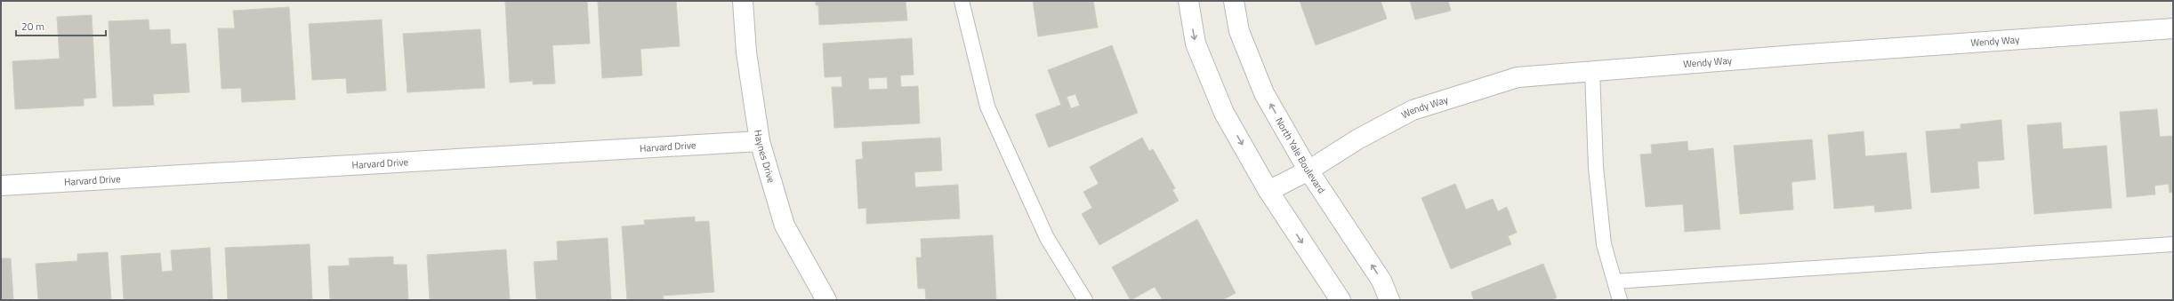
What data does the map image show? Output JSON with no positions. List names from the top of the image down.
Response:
{
  "streets": {
    "street": [
      "Wendy Way",
      "Harvard Drive",
      "North Yale Boulevard",
      "Haynes Drive"
    ]
  },
  "crossings": [
    ["Wendy Way", "North Yale Boulevard"],
    ["Harvard Drive", "Haynes Drive"]
  ],
  "scale_bar": "20 m"
}
